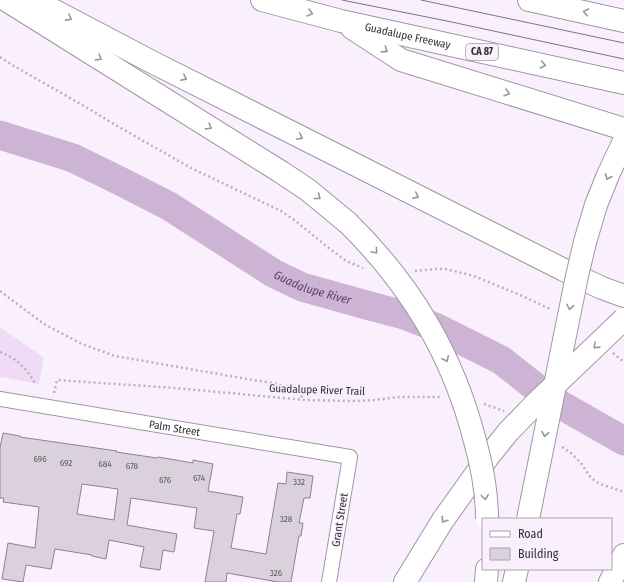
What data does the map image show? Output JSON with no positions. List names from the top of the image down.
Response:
{
  "streets": {
    "highway": ["Guadalupe Freeway", "CA 87"],
    "street": ["Palm Street", "Grant Street"],
    "path": ["Guadalupe River Trail"]
  },
  "crossings": [
    ["Guadalupe River Trail", "Palm Street"],
    ["Palm Street", "Grant Street"]
  ],
  "water": ["Guadalupe River"],
  "house_numbers": [
    "696",
    "692",
    "684",
    "678",
    "674",
    "676",
    "332",
    "328",
    "326"
  ],
  "legend": ["Road", "Building"]
}
